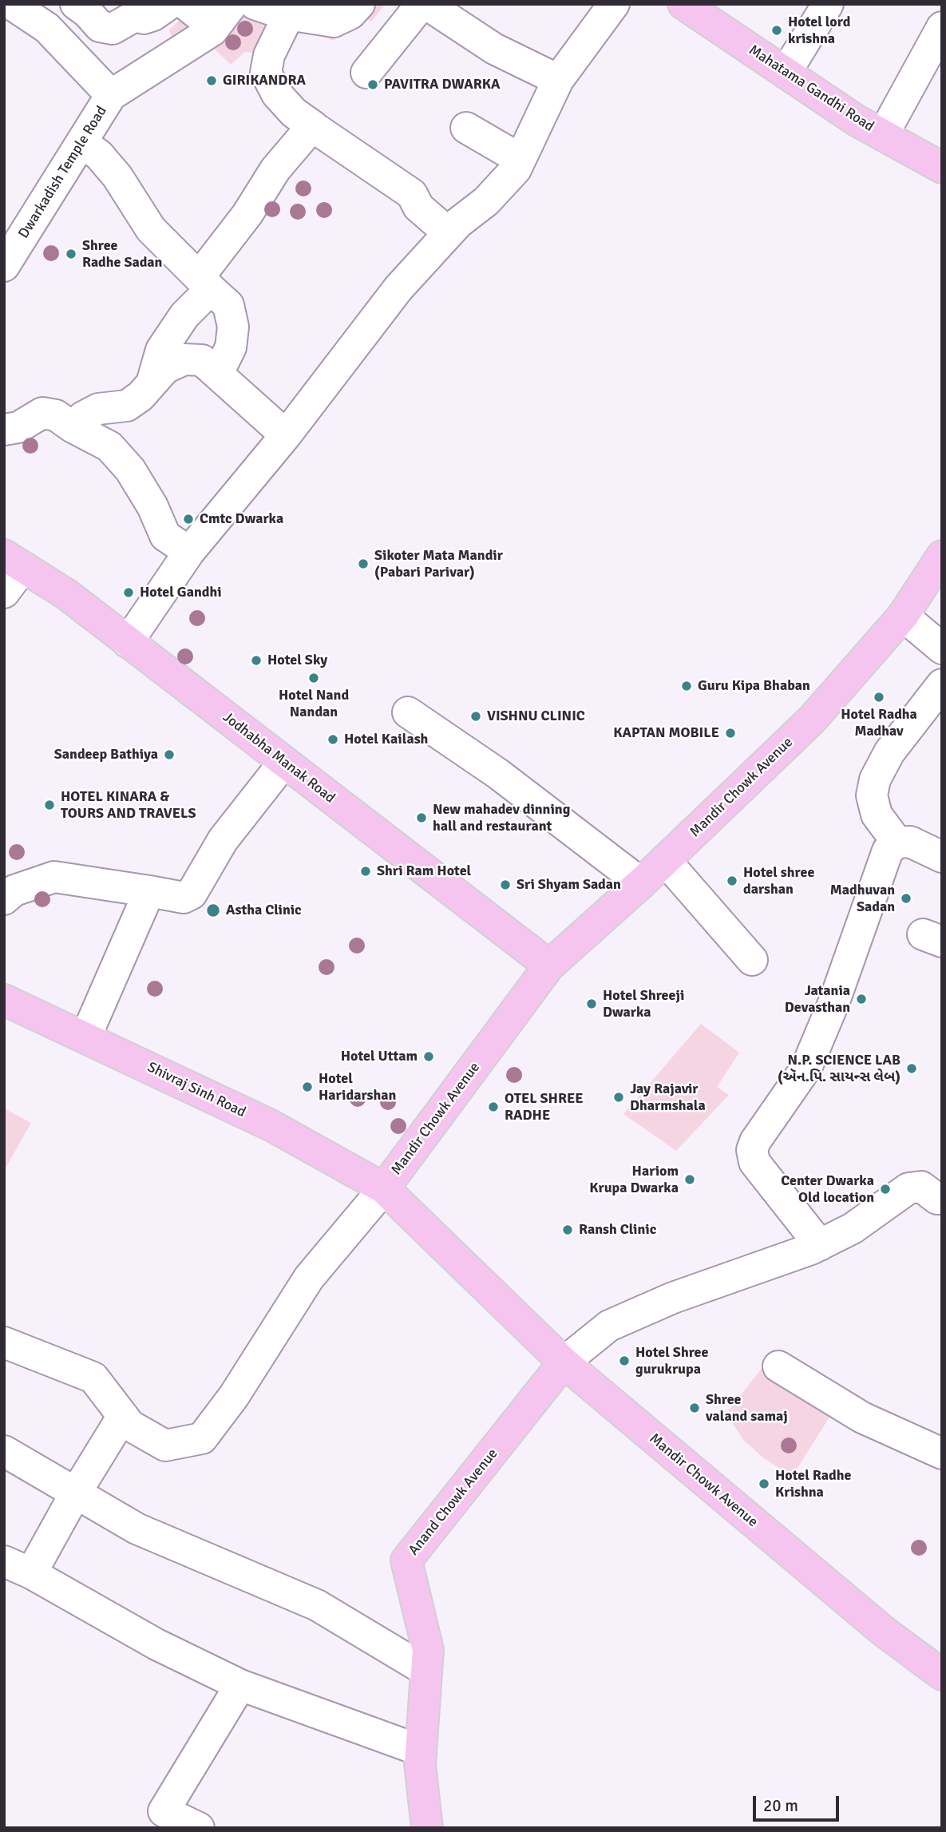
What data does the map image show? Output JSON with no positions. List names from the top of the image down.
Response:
{
  "streets": {
    "main road": [
      "Mahatama Gandhi Road",
      "Jodhabha Manak Road",
      "Mandir Chowk Avenue",
      "Shivraj Sinh Road",
      "Anand Chowk Avenue"
    ],
    "street": ["Dwarkadish Temple Road"]
  },
  "crossings": [
    ["Jodhabha Manak Road", "Mandir Chowk Avenue"],
    ["Mandir Chowk Avenue", "Shivraj Sinh Road"],
    ["Mandir Chowk Avenue", "Anand Chowk Avenue"]
  ],
  "places": [
    "Hotel lord krishna",
    "GIRIKANDRA",
    "PAVITRA DWARKA",
    "Shree Radhe Sadan",
    "Cmtc Dwarka",
    "Sikoter Mata Mandir (Pabari Parivar)",
    "Hotel Gandhi",
    "Hotel Sky",
    "Hotel Nand Nandan",
    "Guru Kipa Bhaban",
    "Hotel Radha Madhav",
    "VISHNU CLINIC",
    "KAPTAN MOBILE",
    "Hotel Kailash",
    "Sandeep Bathiya",
    "HOTEL KINARA & TOURS AND TRAVELS",
    "New mahadev dinning hall and restaurant",
    "Shri Ram Hotel",
    "Hotel shree darshan",
    "Sri Shyam Sadan",
    "Madhuvan Sadan",
    "Astha Clinic",
    "Jatania Devasthan",
    "Hotel Shreeji Dwarka",
    "Hotel Uttam",
    "N.P. SCIENCE LAB (ઍન.પિ. સાયન્સ લેબ)",
    "Hotel Haridarshan",
    "Jay Rajavir Dharmshala",
    "OTEL SHREE RADHE",
    "Hariom Krupa Dwarka",
    "Center Dwarka Old location",
    "Ransh Clinic",
    "Hotel Shree gurukrupa",
    "Shree valand samaj",
    "Hotel Radhe Krishna"
  ],
  "scale_bar": "20 m"
}
